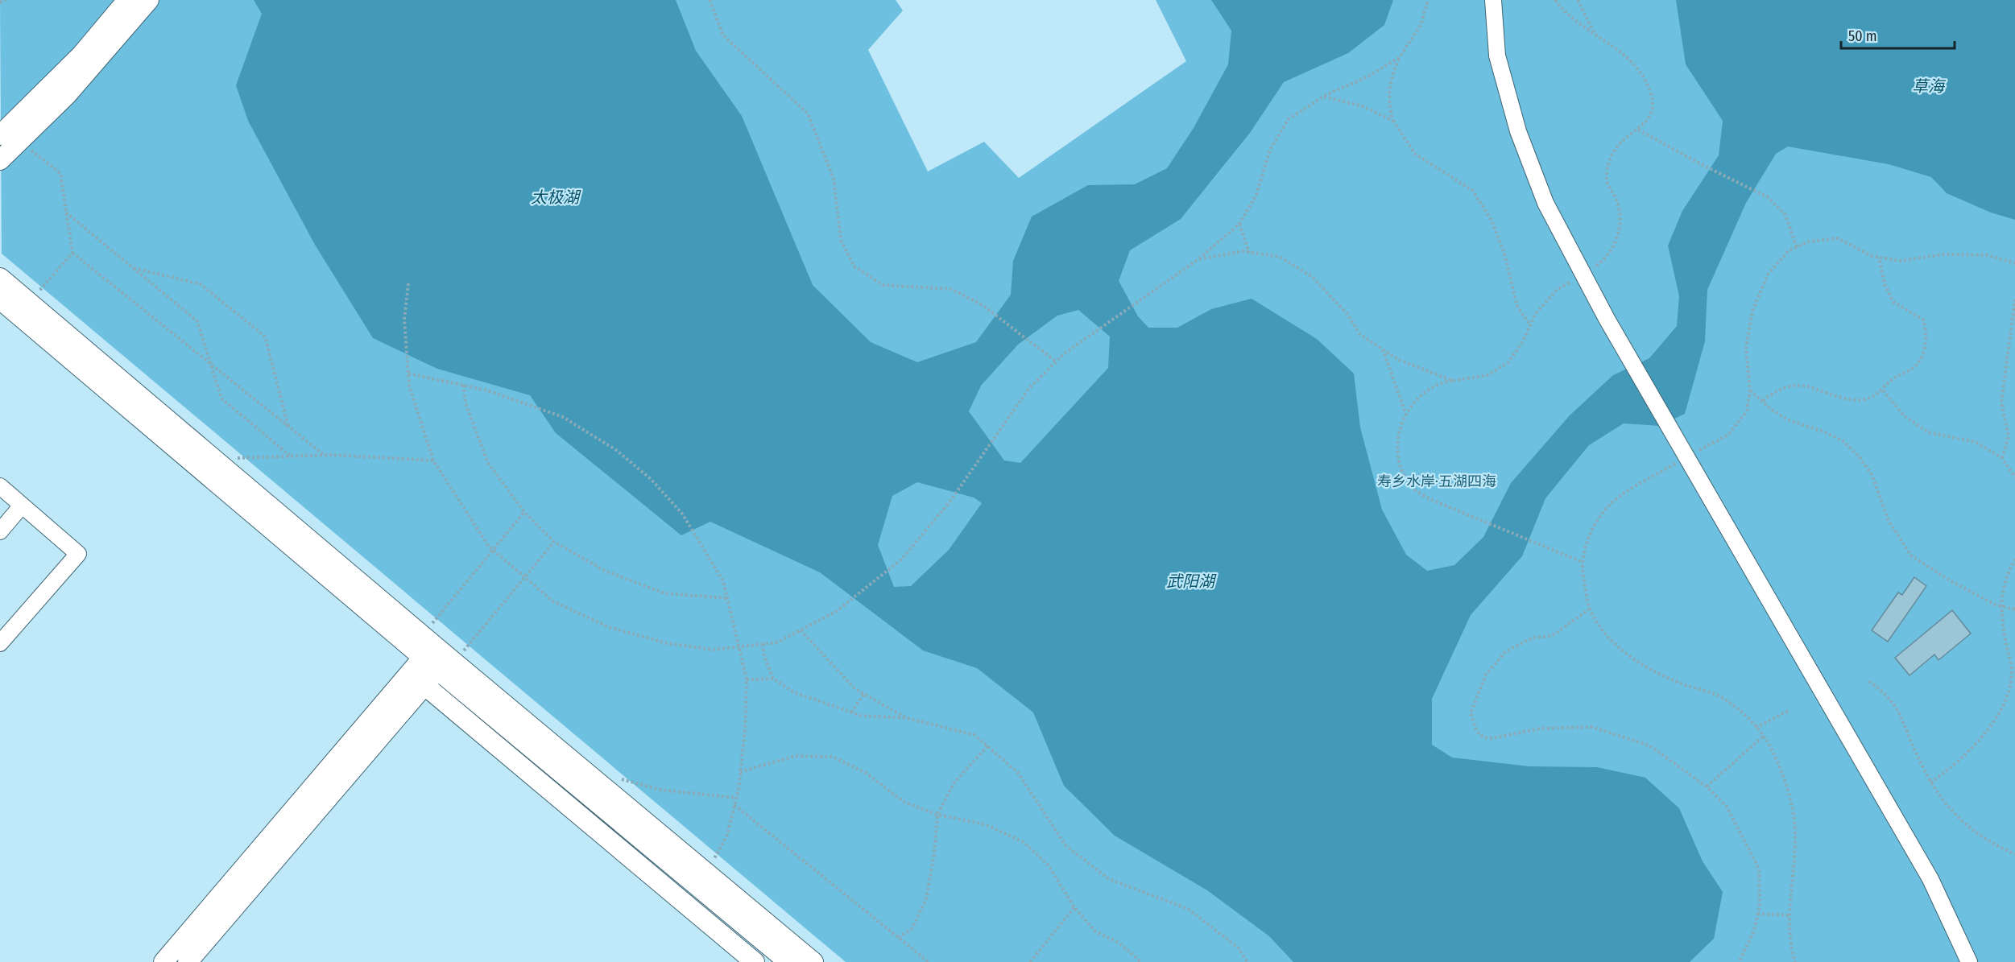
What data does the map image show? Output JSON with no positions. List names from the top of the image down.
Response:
{
  "water": ["草海", "太极湖", "武阳湖"],
  "parks": ["寿乡水岸·五湖四海"],
  "scale_bar": "50 m"
}
